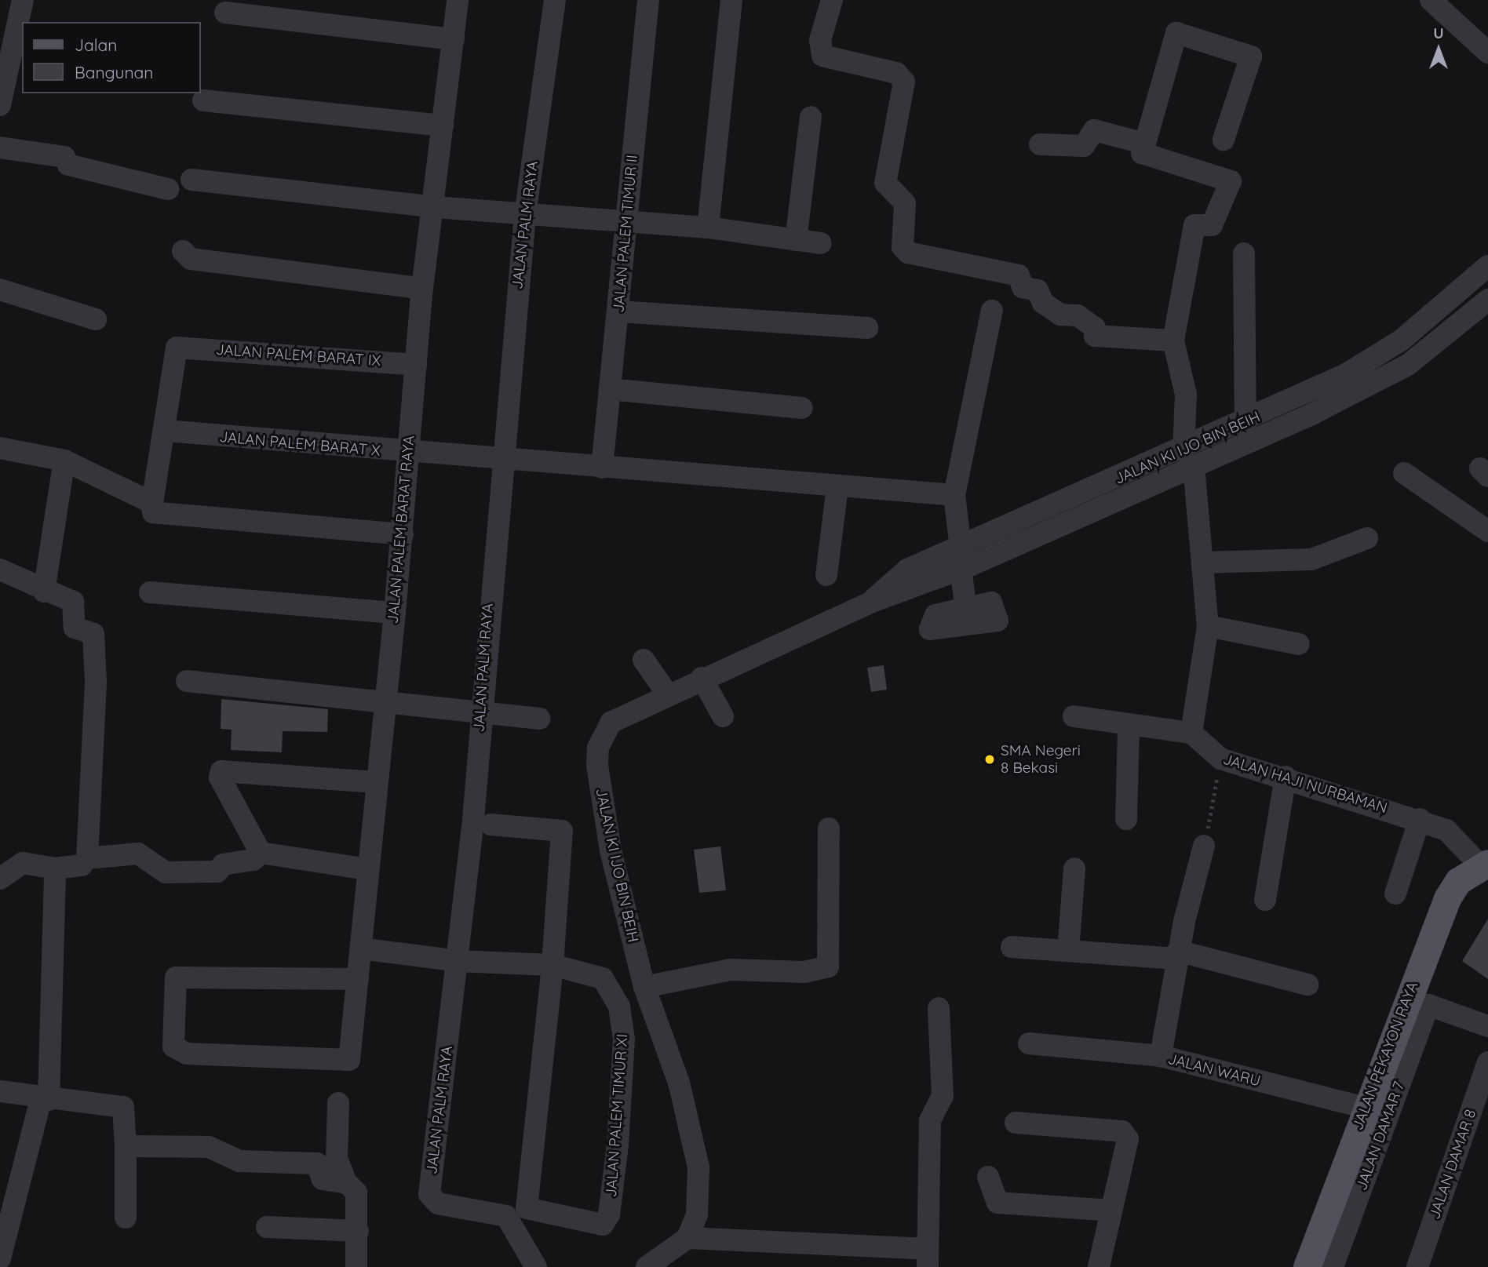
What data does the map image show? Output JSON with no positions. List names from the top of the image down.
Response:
{
  "streets": {
    "main road": ["JALAN PEKAYON RAYA"],
    "street": [
      "JALAN PALM RAYA",
      "JALAN PALEM TIMUR II",
      "JALAN PALEM BARAT IX",
      "JALAN PALEM BARAT X",
      "JALAN KI IJO BIN BEIH",
      "JALAN PALEM BARAT RAYA",
      "JALAN HAJI NURBAMAN",
      "JALAN WARU",
      "JALAN PALEM TIMUR XI",
      "JALAN DAMAR 7",
      "JALAN DAMAR 8"
    ]
  },
  "crossings": [
    ["JALAN PALM RAYA", "JALAN PALEM BARAT X"],
    ["JALAN PALM RAYA", "JALAN PALEM TIMUR XI"],
    ["JALAN PALEM TIMUR II", "JALAN PALEM BARAT X"],
    ["JALAN PALEM BARAT IX", "JALAN PALEM BARAT X"],
    ["JALAN PALEM BARAT IX", "JALAN PALEM BARAT RAYA"],
    ["JALAN PALEM BARAT X", "JALAN PALEM BARAT RAYA"],
    ["JALAN PALEM BARAT RAYA", "JALAN PALEM TIMUR XI"],
    ["JALAN HAJI NURBAMAN", "JALAN PEKAYON RAYA"],
    ["JALAN PEKAYON RAYA", "JALAN WARU"],
    ["JALAN PEKAYON RAYA", "JALAN DAMAR 7"]
  ],
  "places": ["SMA Negeri 8 Bekasi"],
  "legend": ["Jalan", "Bangunan"],
  "north": "top"
}
